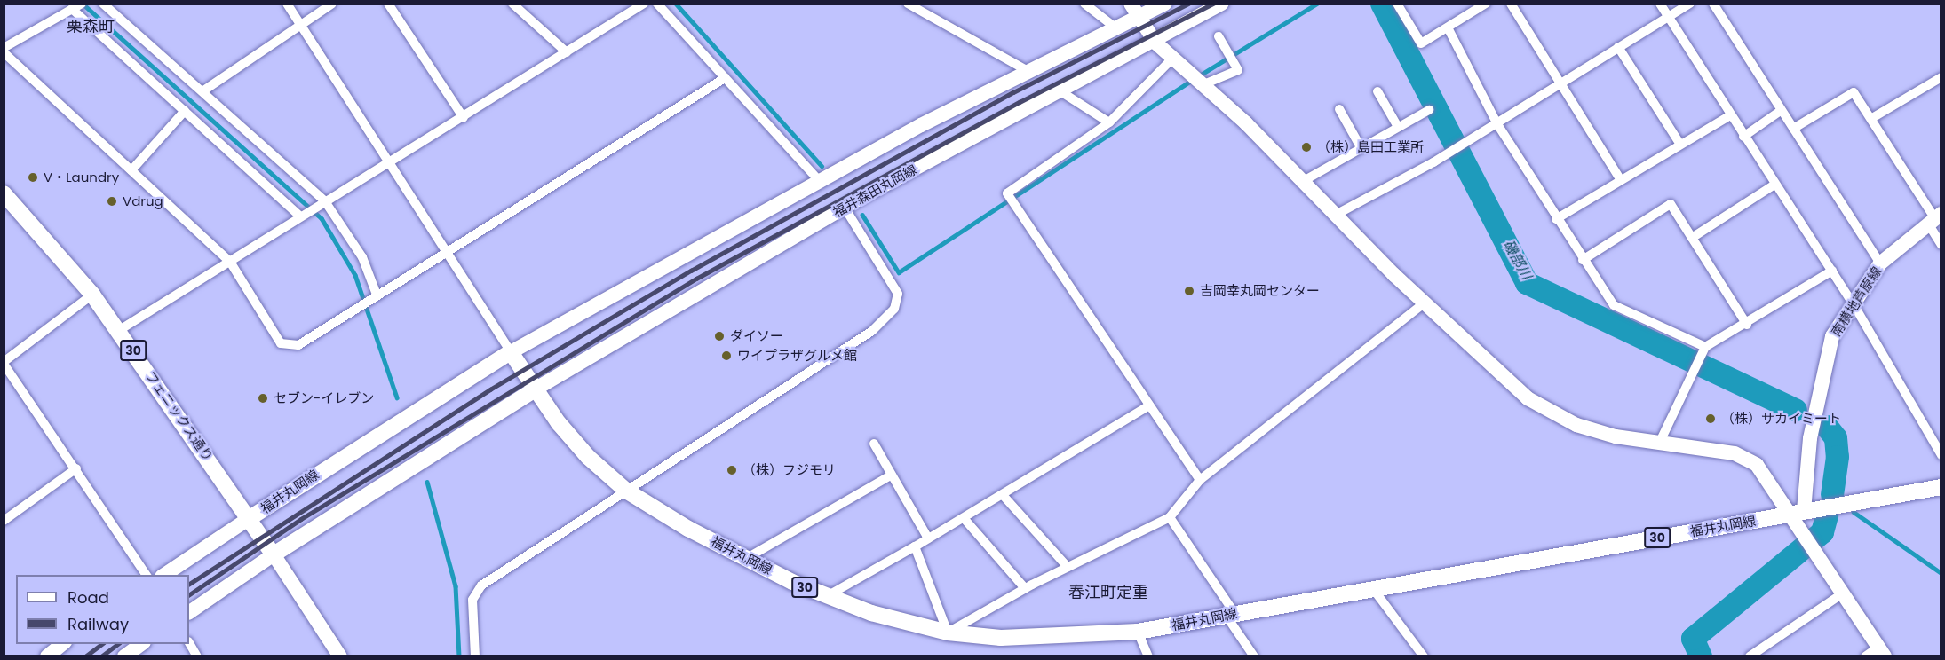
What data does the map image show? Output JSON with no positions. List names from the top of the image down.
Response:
{
  "streets": {
    "main road": [
      "福井森田丸岡線",
      "南横地芦原線",
      "30",
      "フェニックス通り",
      "福井丸岡線"
    ]
  },
  "crossings": [
    ["福井森田丸岡線", "福井丸岡線"],
    ["南横地芦原線", "福井丸岡線"],
    ["フェニックス通り", "福井丸岡線"]
  ],
  "districts": ["栗森町", "春江町定重"],
  "water": ["磯部川"],
  "places": [
    "（株）島田工業所",
    "V・Laundry",
    "Vdrug",
    "吉岡幸丸岡センター",
    "ダイソー",
    "ワイプラザグルメ館",
    "セブン-イレブン",
    "（株）サカイミート",
    "（株）フジモリ"
  ],
  "legend": ["Road", "Railway"]
}
